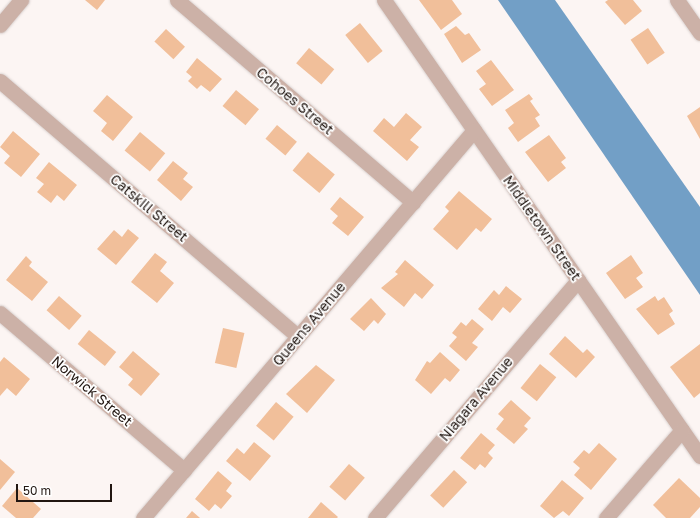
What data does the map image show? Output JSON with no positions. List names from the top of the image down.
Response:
{
  "streets": {
    "street": [
      "Cohoes Street",
      "Catskill Street",
      "Middletown Street",
      "Queens Avenue",
      "Norwick Street",
      "Niagara Avenue"
    ]
  },
  "crossings": [
    ["Cohoes Street", "Queens Avenue"],
    ["Catskill Street", "Queens Avenue"],
    ["Middletown Street", "Queens Avenue"],
    ["Middletown Street", "Niagara Avenue"],
    ["Queens Avenue", "Norwick Street"]
  ],
  "scale_bar": "50 m"
}
